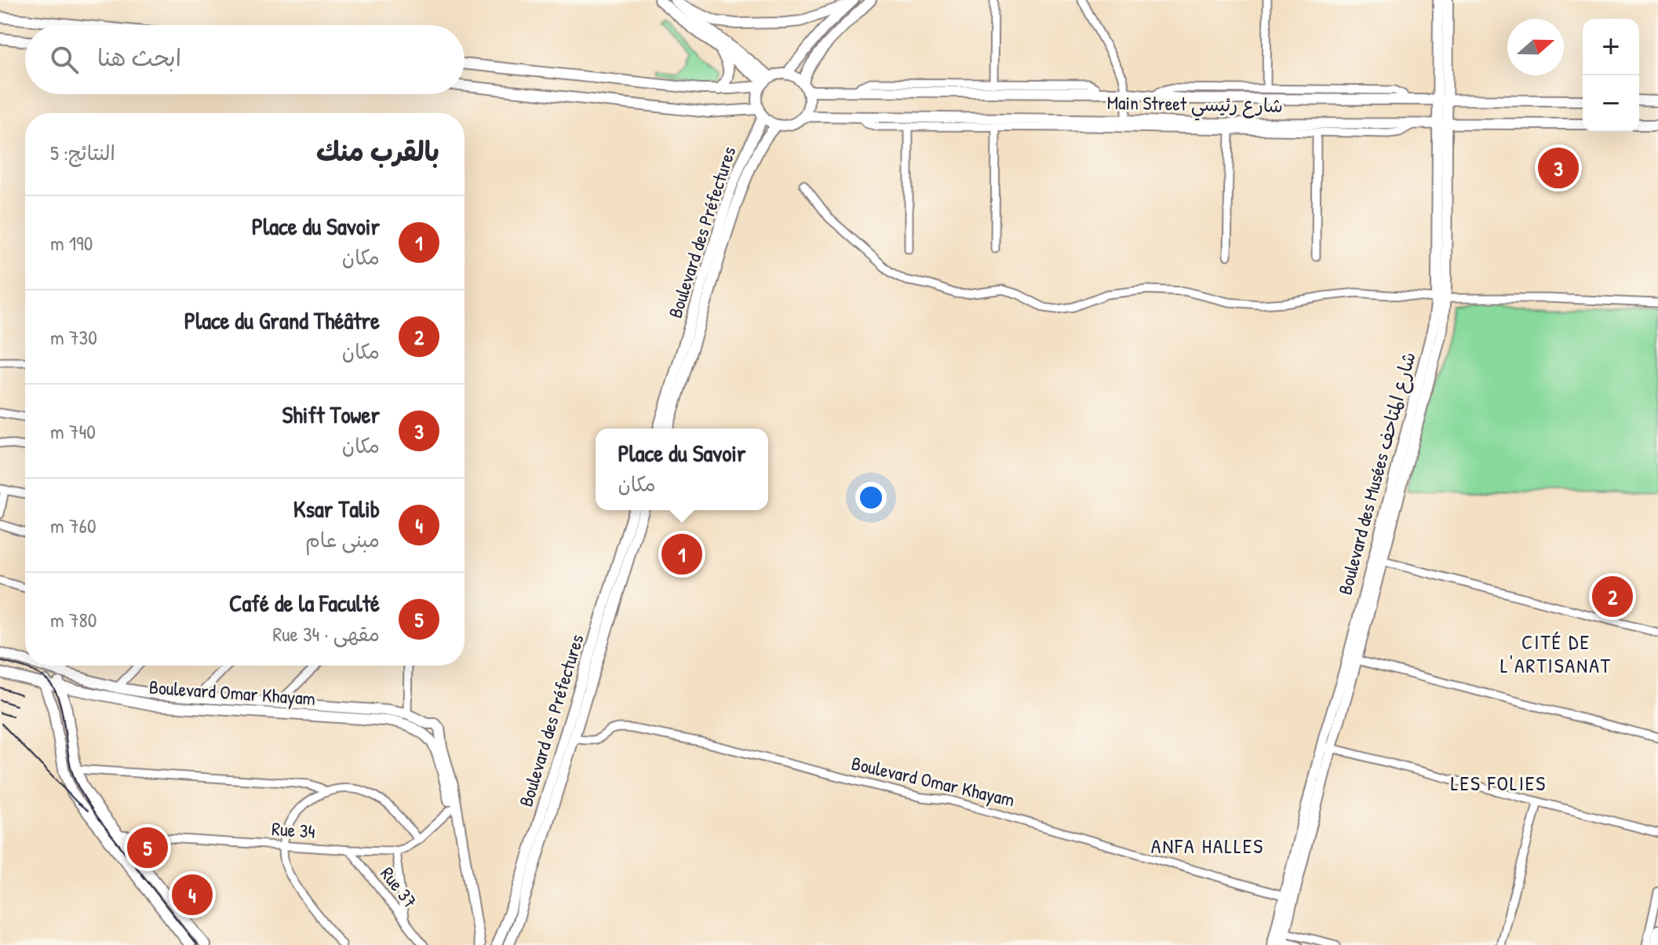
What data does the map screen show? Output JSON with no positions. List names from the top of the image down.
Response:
{
  "streets": {
    "street": [
      "Main Street شارع رئيسي",
      "Boulevard des Préfectures",
      "Boulevard des Musées شارع المتاحف",
      "Boulevard Omar Khayam",
      "Rue 34",
      "Rue 37"
    ]
  },
  "crossings": [
    ["Main Street شارع رئيسي", "Boulevard des Préfectures"],
    ["Main Street شارع رئيسي", "Boulevard des Musées شارع المتاحف"],
    ["Boulevard des Préfectures", "Boulevard Omar Khayam"],
    ["Boulevard des Musées شارع المتاحف", "Boulevard Omar Khayam"],
    ["Rue 34", "Rue 37"]
  ],
  "districts": ["CITÉ DE L'ARTISANAT", "LES FOLIES", "ANFA HALLES"],
  "north": "right",
  "page": {
    "map_buttons": ["+", "−"],
    "search": "ابحث هنا",
    "heading": ["بالقرب منك", "النتائج: 5"],
    "pins": [
      "3",
      "1",
      "2",
      "5",
      "4"
    ],
    "list": [
      {
        "mark": "1",
        "name": "Place du Savoir",
        "note": "مكان",
        "value": "190 m"
      },
      {
        "mark": "2",
        "name": "Place du Grand Théâtre",
        "note": "مكان",
        "value": "730 m"
      },
      {
        "mark": "3",
        "name": "Shift Tower",
        "note": "مكان",
        "value": "740 m"
      },
      {
        "mark": "4",
        "name": "Ksar Talib",
        "note": "مبنى عام",
        "value": "760 m"
      },
      {
        "mark": "5",
        "name": "Café de la Faculté",
        "note": "مقهى · Rue 34",
        "value": "780 m"
      }
    ],
    "popup": ["Place du Savoir", "مكان"]
  }
}
